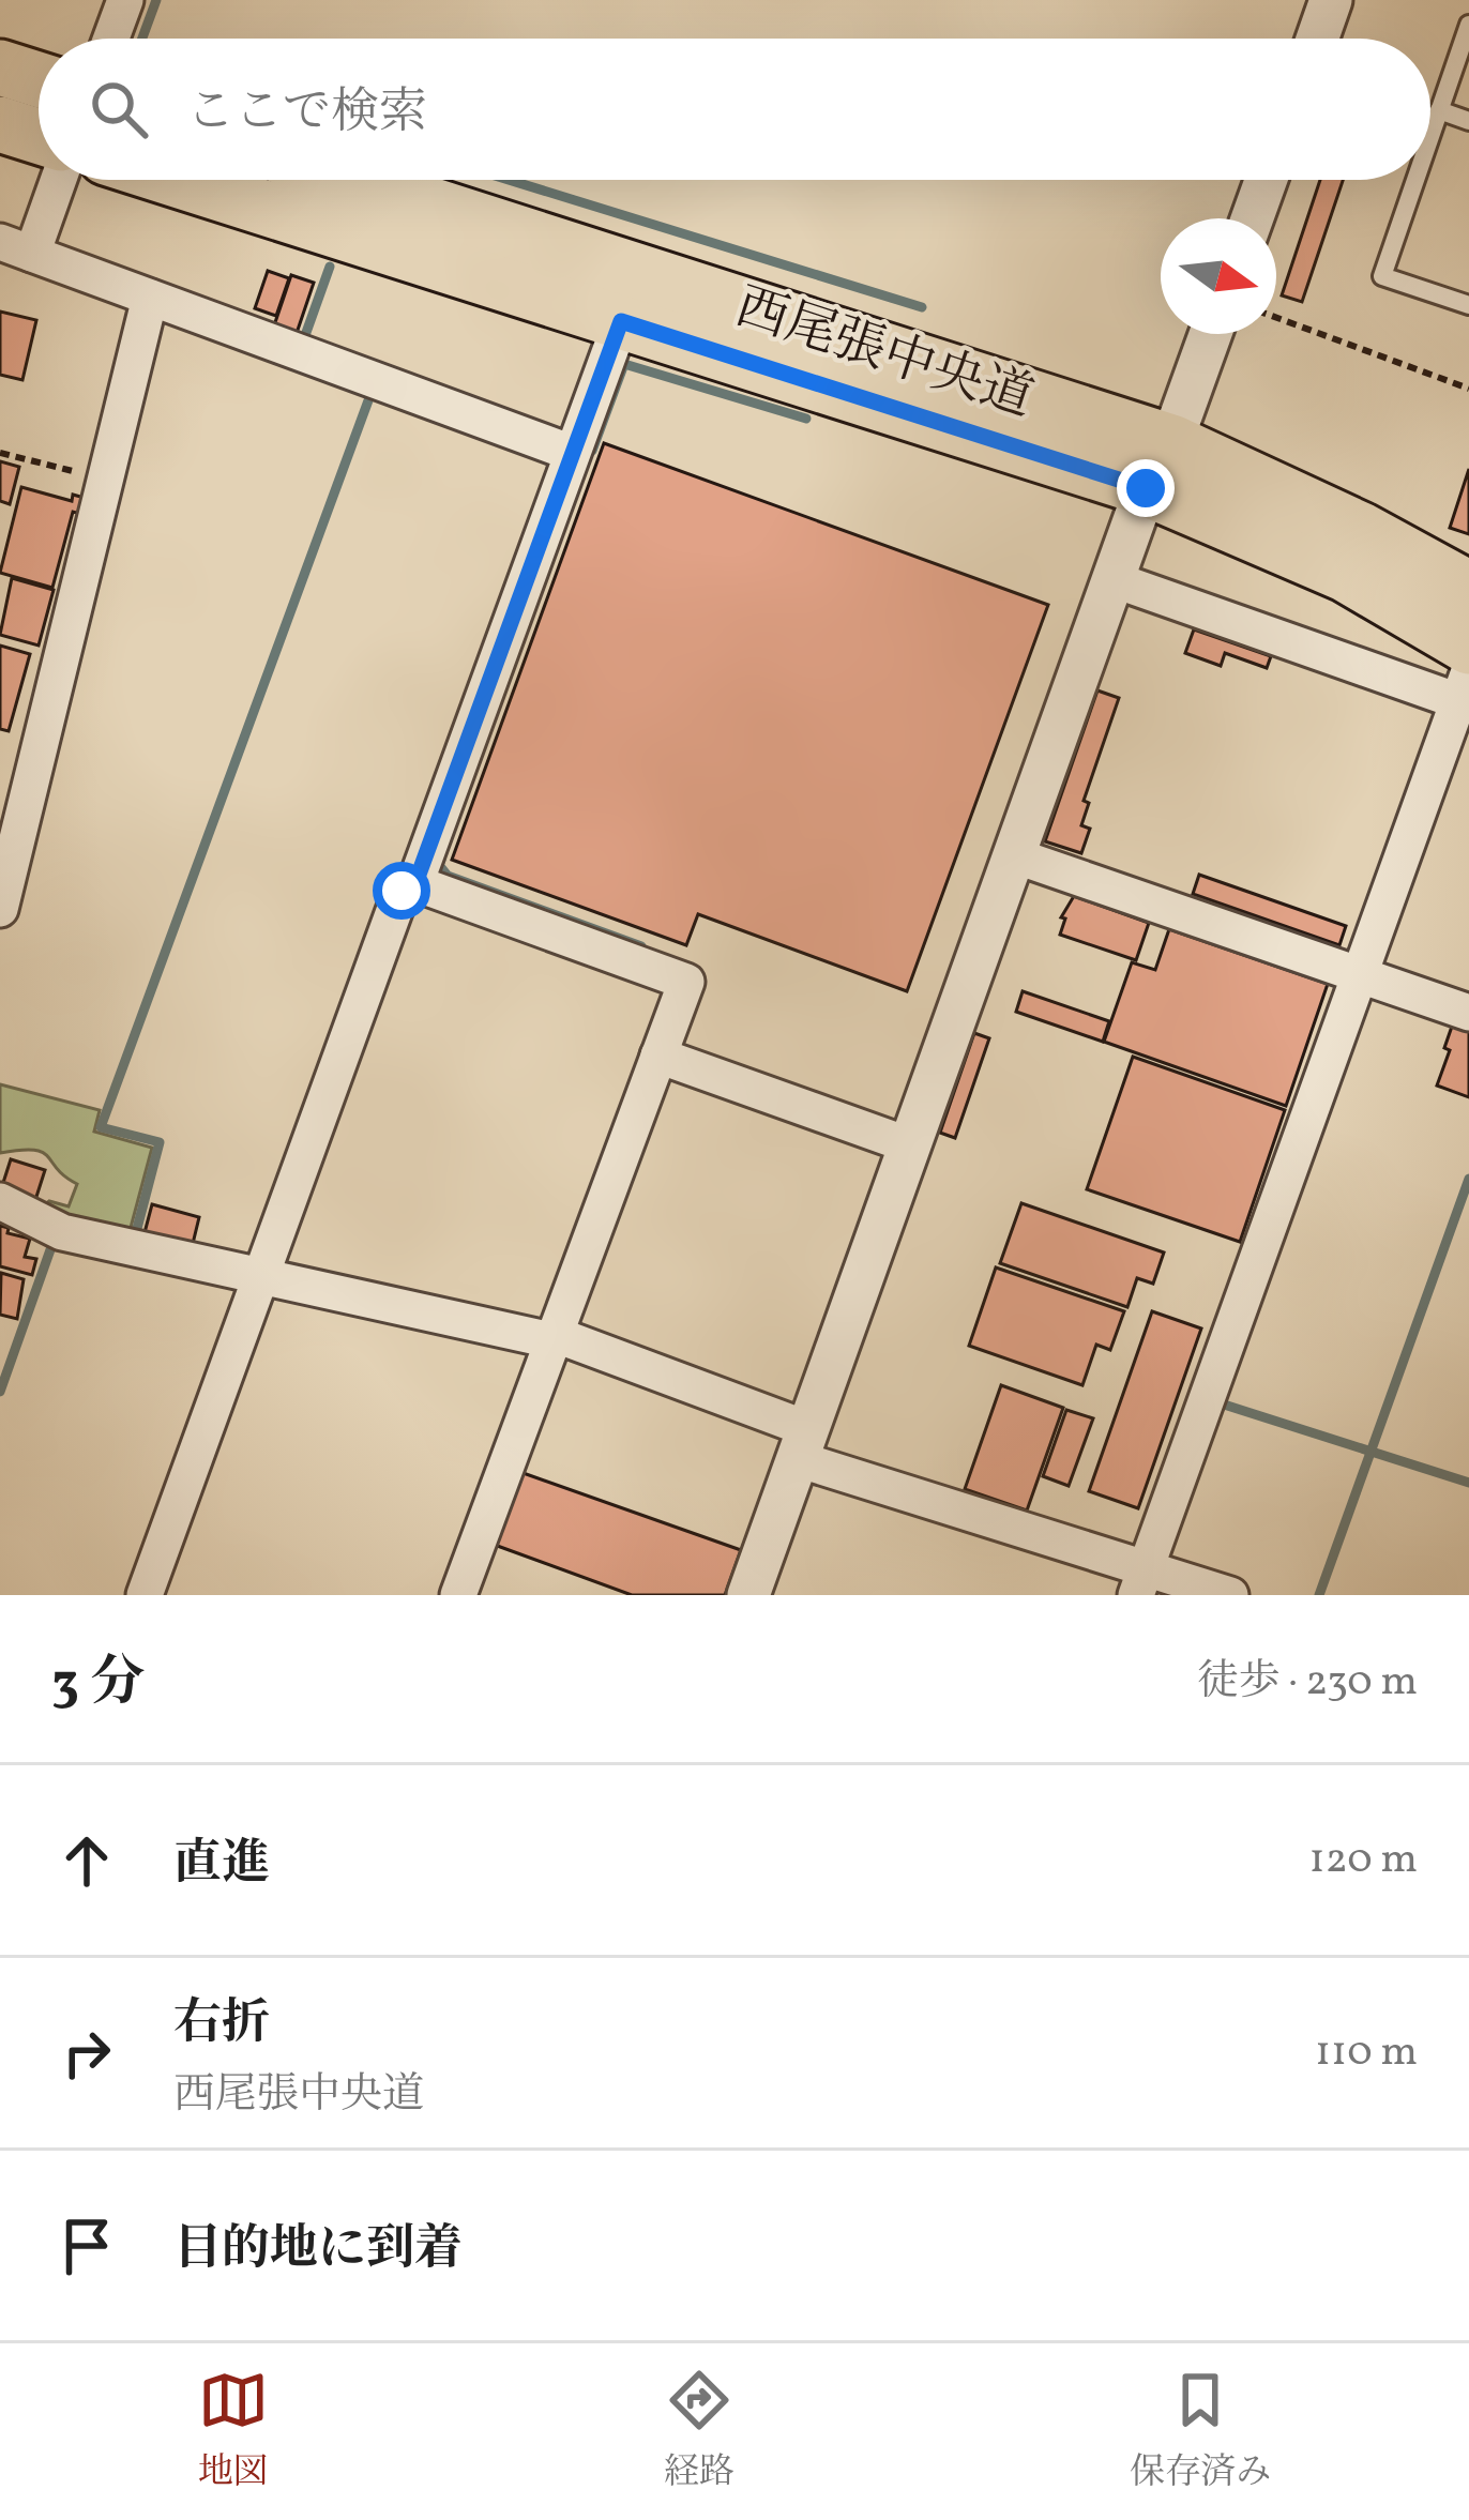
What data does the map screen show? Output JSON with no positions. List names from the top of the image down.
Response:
{
  "streets": {
    "main road": ["西尾張中央道"]
  },
  "north": "right",
  "page": {
    "search": "ここで検索",
    "heading": ["3 分", "徒歩 · 230 m"],
    "list": [
      ["直進", "120 m"],
      ["右折", "西尾張中央道", "110 m"],
      "目的地に到着"
    ],
    "nav": ["地図", "経路", "保存済み"]
  }
}
